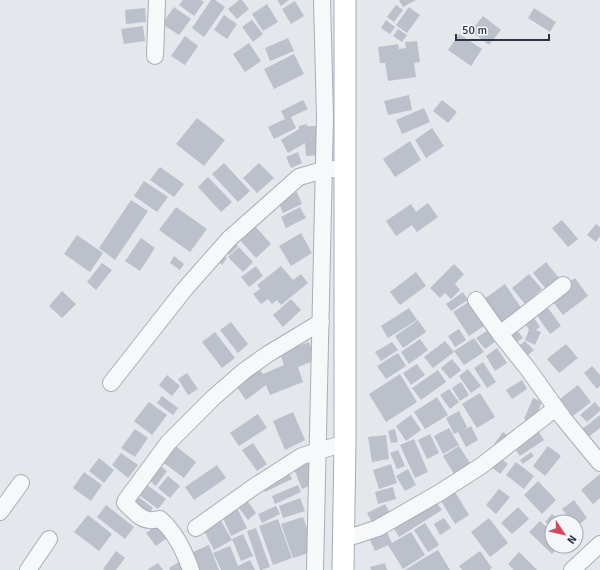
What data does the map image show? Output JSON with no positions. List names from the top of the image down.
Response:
{
  "scale_bar": "50 m",
  "north": "bottom right"
}
